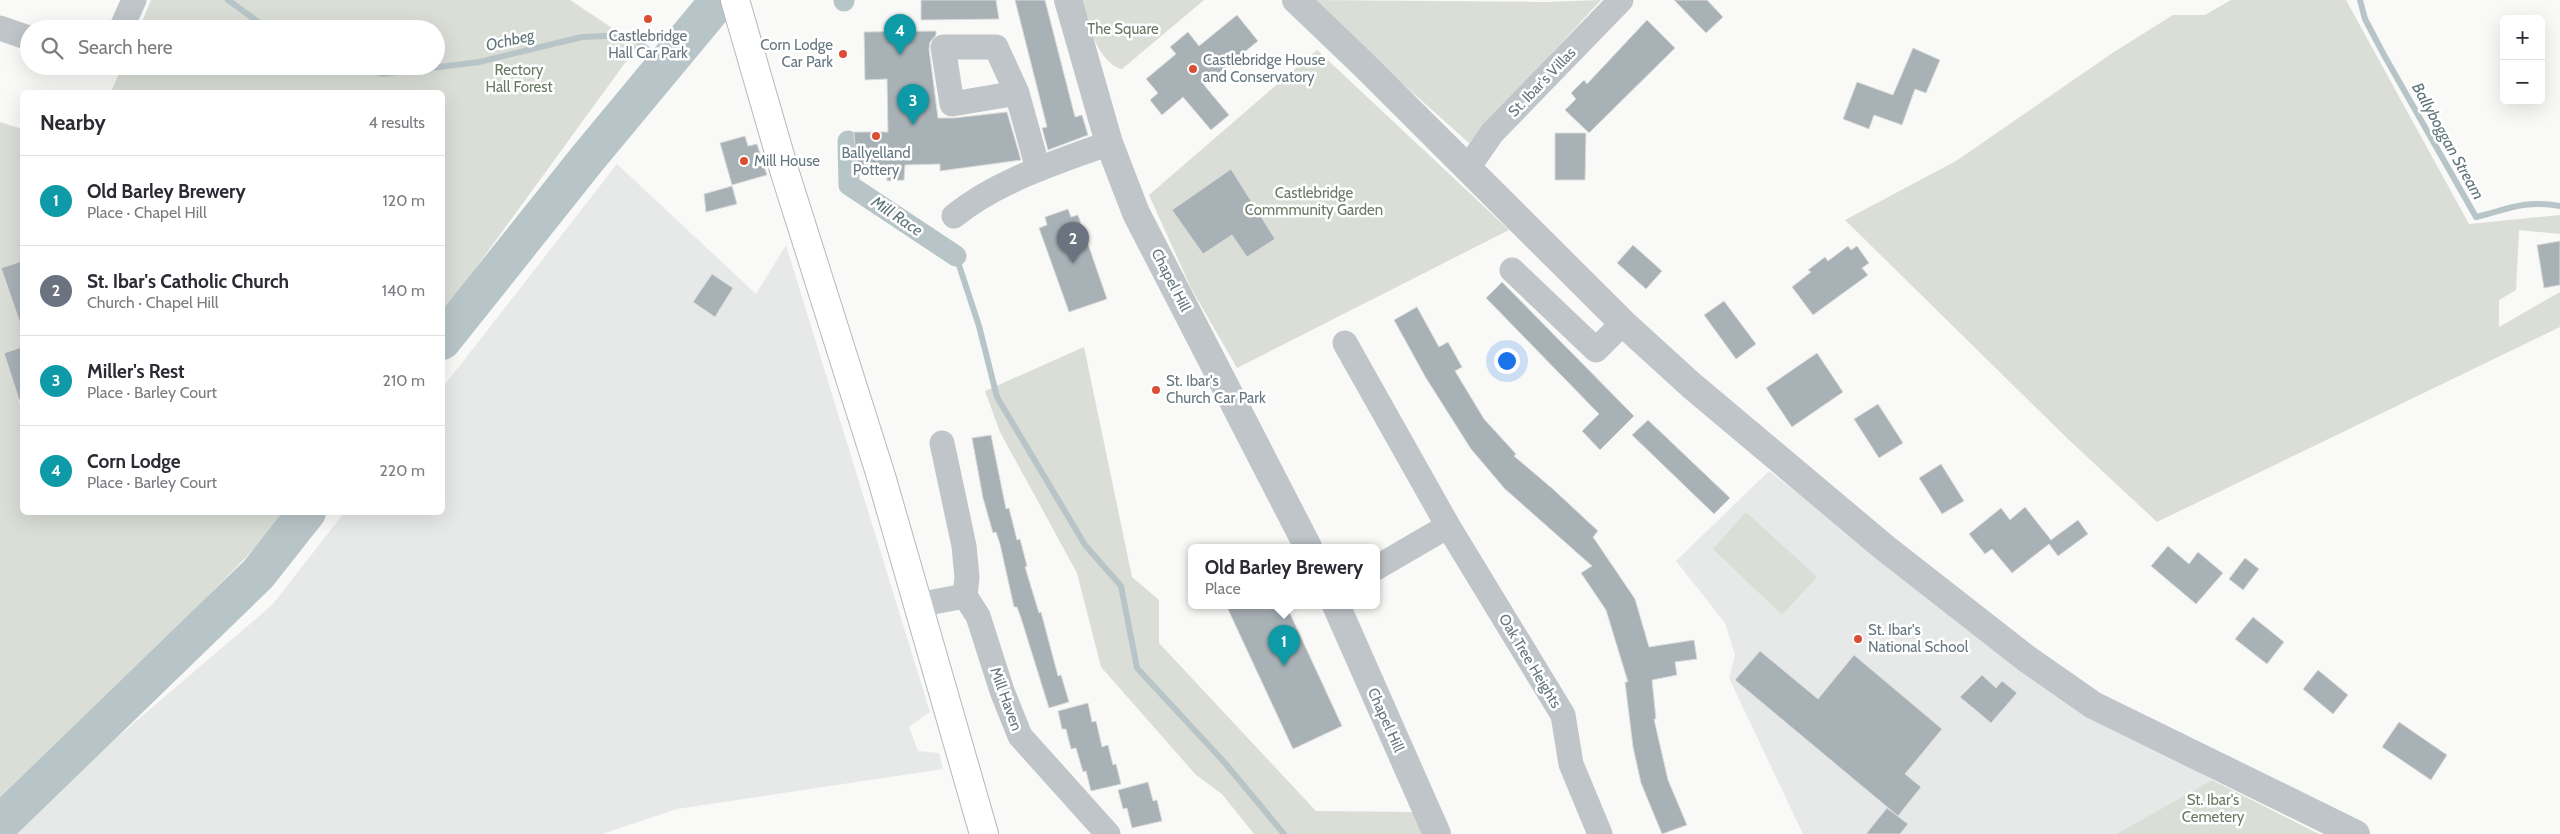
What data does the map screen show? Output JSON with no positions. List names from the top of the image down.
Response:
{
  "streets": {
    "street": [
      "St. Ibar's Villas",
      "Chapel Hill",
      "Oak Tree Heights",
      "Mill Haven"
    ]
  },
  "water": ["Ochbeg", "Ballyboggan Stream", "Mill Race"],
  "parks": [
    "The Square",
    "Rectory Hall Forest",
    "Castlebridge Commmunity Garden",
    "St. Ibar's Cemetery"
  ],
  "places": [
    "Castlebridge Hall Car Park",
    "Corn Lodge Car Park",
    "Castlebridge House and Conservatory",
    "Ballyelland Pottery",
    "Mill House",
    "St. Ibar's Church Car Park",
    "St. Ibar's National School"
  ],
  "page": {
    "pins": [
      "4",
      "3",
      "2",
      "1"
    ],
    "map_buttons": ["+", "−"],
    "search": "Search here",
    "heading": ["Nearby", "4 results"],
    "list": [
      {
        "mark": "1",
        "name": "Old Barley Brewery",
        "note": "Place · Chapel Hill",
        "value": "120 m"
      },
      {
        "mark": "2",
        "name": "St. Ibar's Catholic Church",
        "note": "Church · Chapel Hill",
        "value": "140 m"
      },
      {
        "mark": "3",
        "name": "Miller's Rest",
        "note": "Place · Barley Court",
        "value": "210 m"
      },
      {
        "mark": "4",
        "name": "Corn Lodge",
        "note": "Place · Barley Court",
        "value": "220 m"
      }
    ],
    "popup": ["Old Barley Brewery", "Place"]
  }
}
